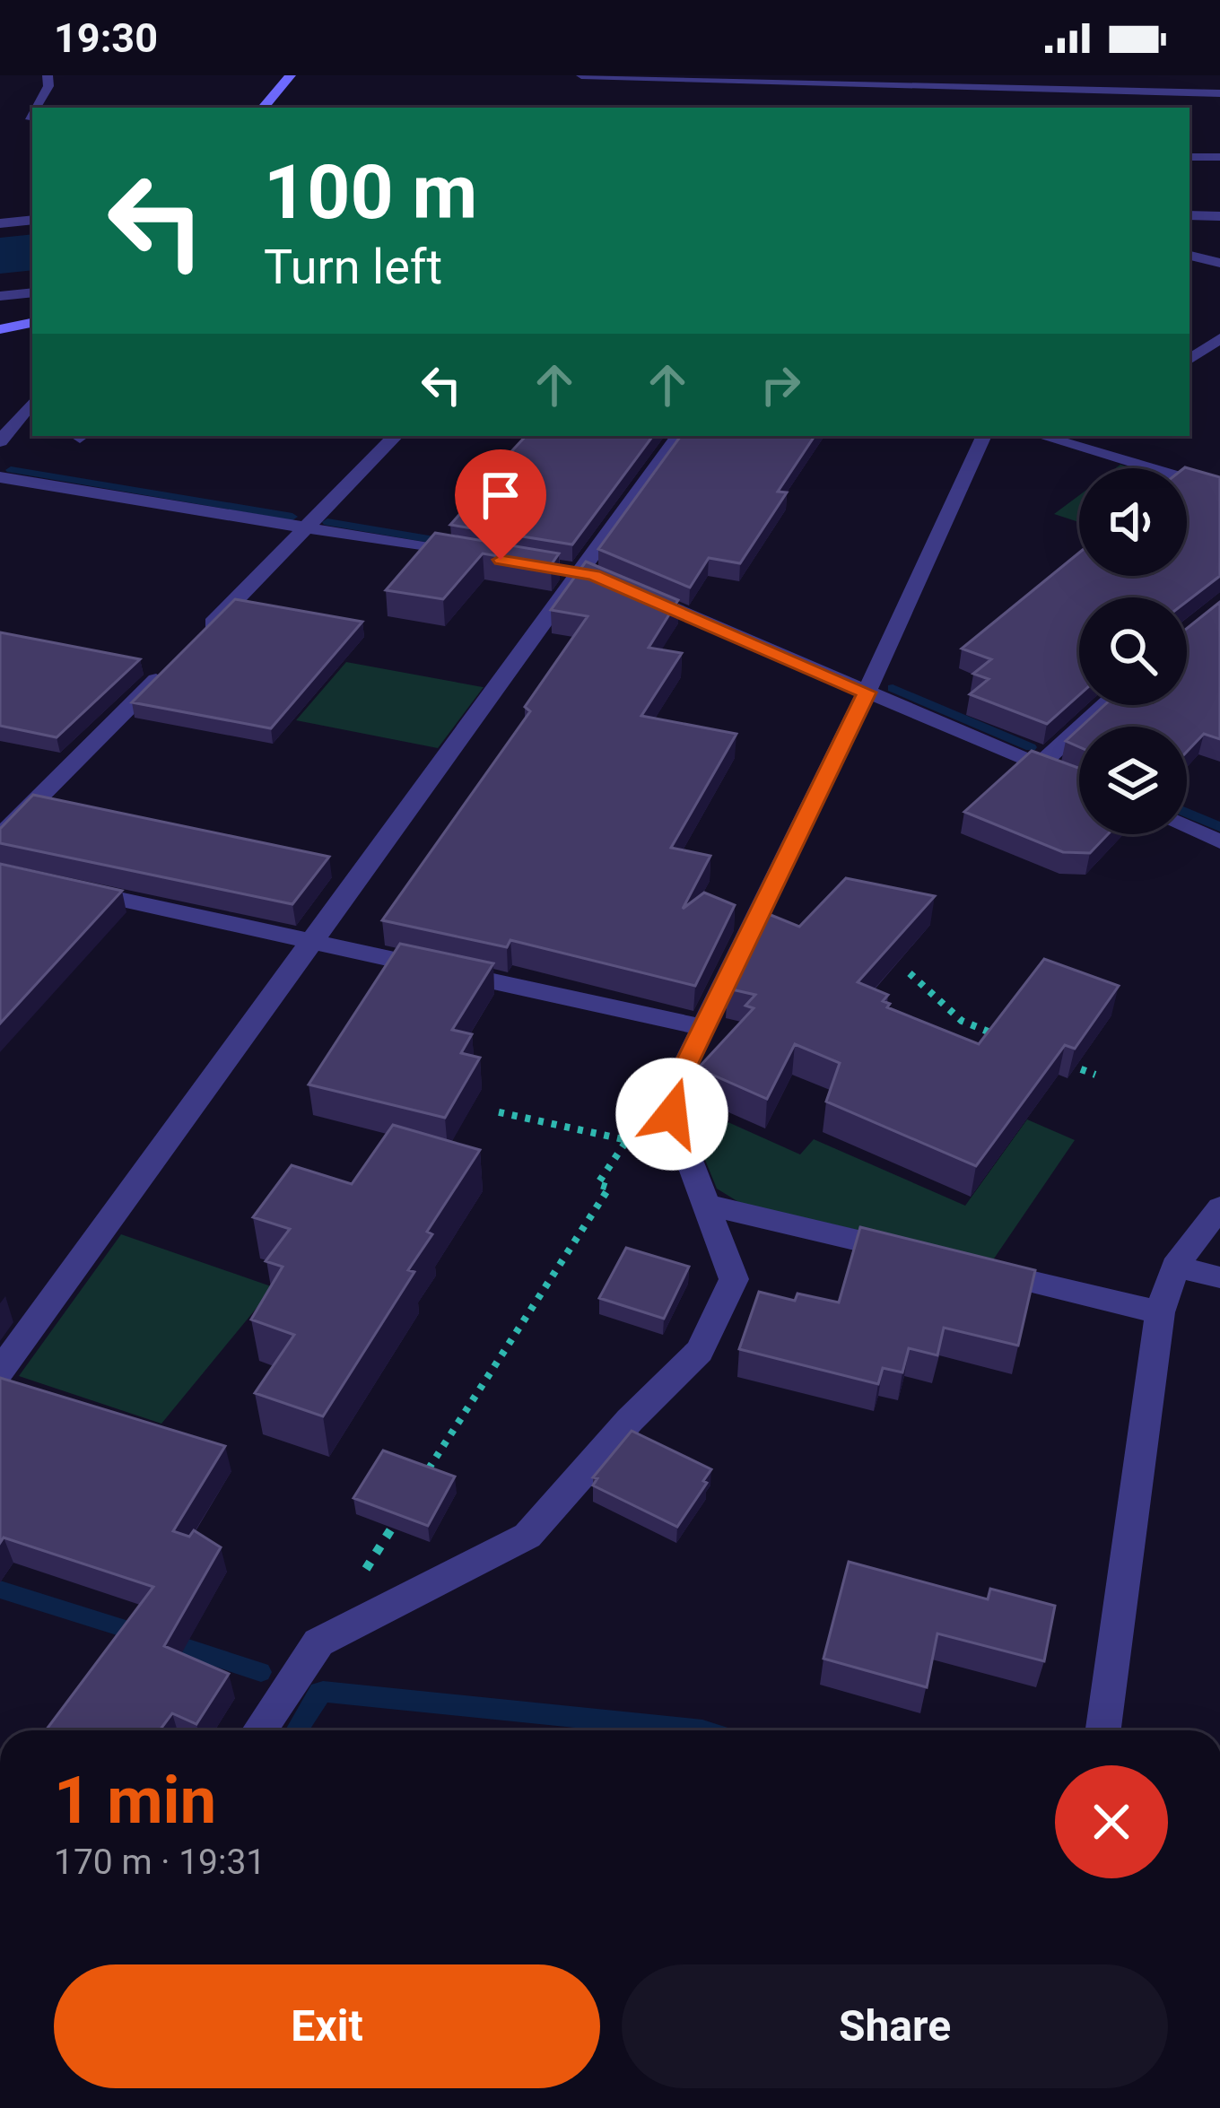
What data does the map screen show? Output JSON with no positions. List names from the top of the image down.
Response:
{
  "page": {
    "status": "19:30",
    "turn": ["100 m", "Turn left"],
    "heading": ["1 min", "170 m · 19:31"],
    "buttons": ["Exit", "Share"]
  }
}
